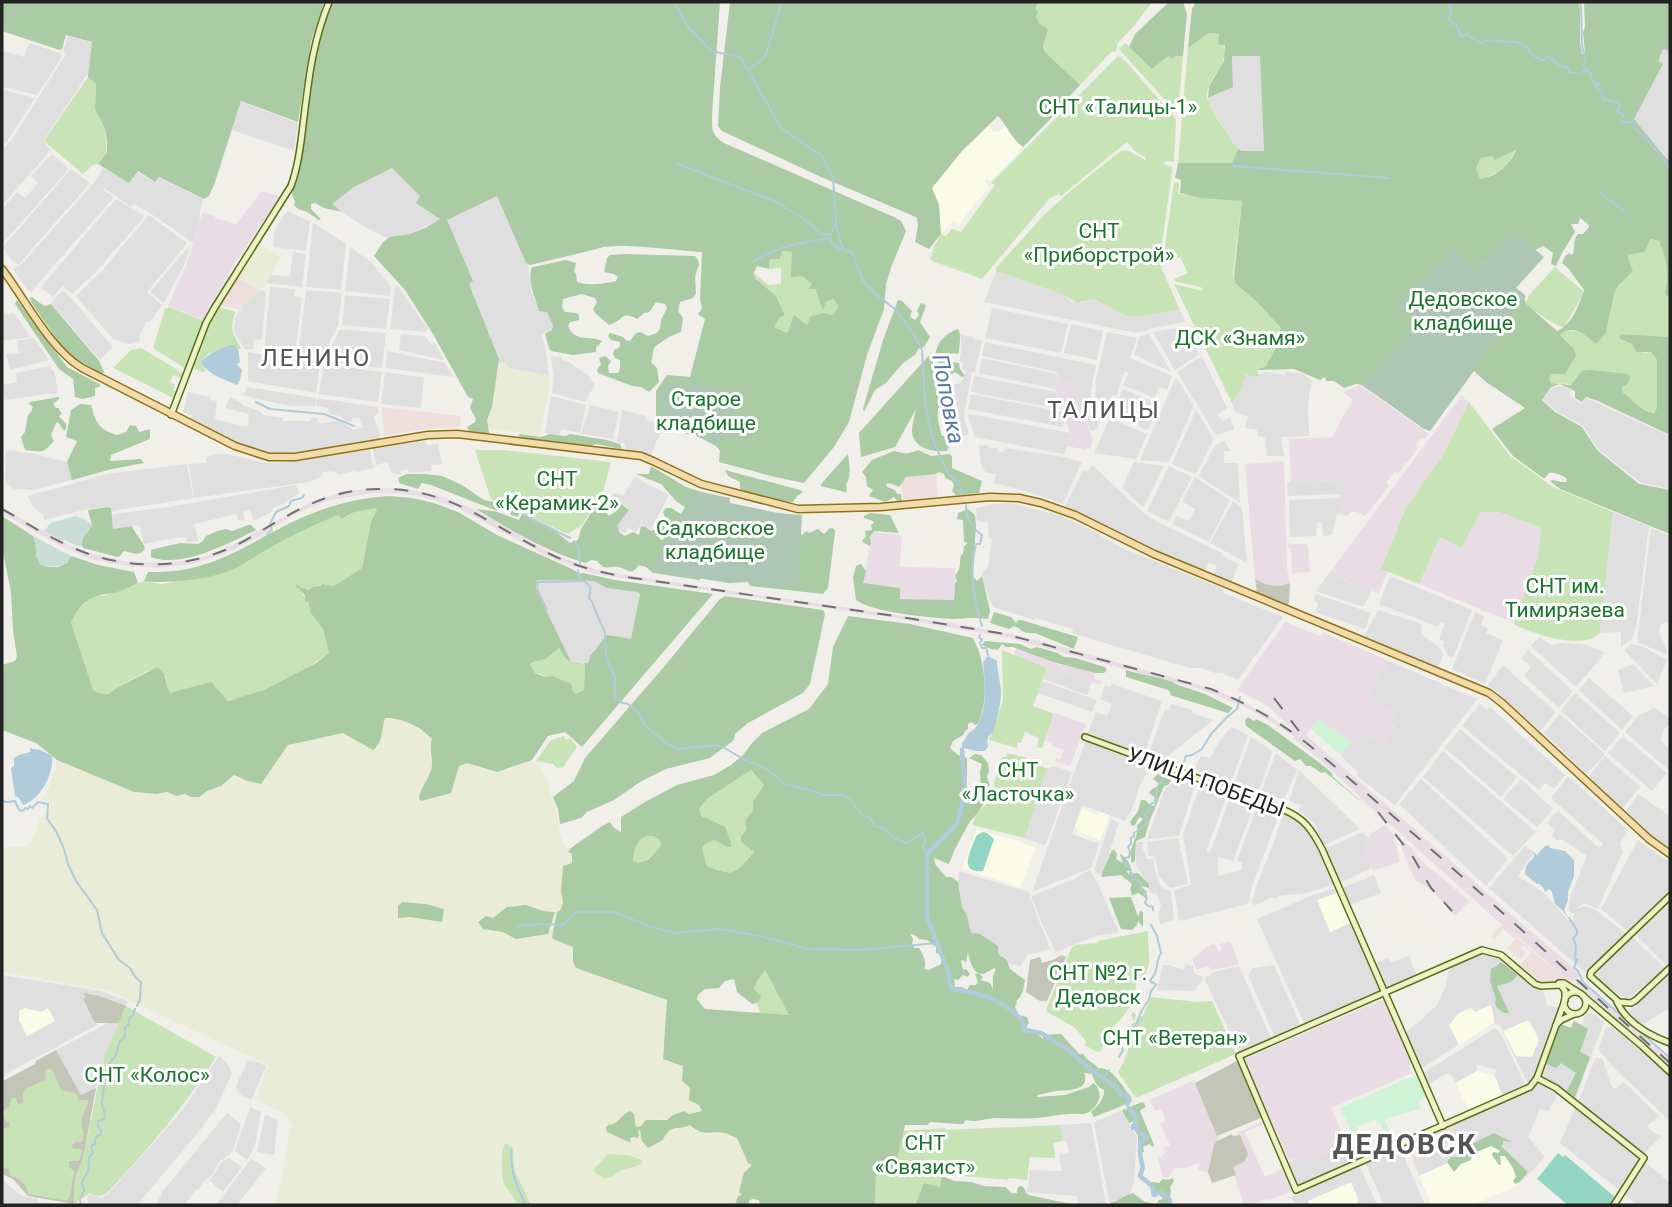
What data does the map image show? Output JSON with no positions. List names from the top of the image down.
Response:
{
  "streets": {
    "street": ["УЛИЦА ПОБЕДЫ"]
  },
  "districts": ["ЛЕНИНО", "ТАЛИЦЫ", "ДЕДОВСК"],
  "water": ["Поповка"],
  "parks": [
    "СНТ «Талицы-1»",
    "СНТ «Приборстрой»",
    "Дедовское кладбище",
    "ДСК «Знамя»",
    "Старое кладбище",
    "СНТ «Керамик-2»",
    "Садковское кладбище",
    "СНТ им. Тимирязева",
    "СНТ «Ласточка»",
    "СНТ №2 г. Дедовск",
    "СНТ «Ветеран»",
    "СНТ «Колос»",
    "СНТ «Связист»"
  ]
}
